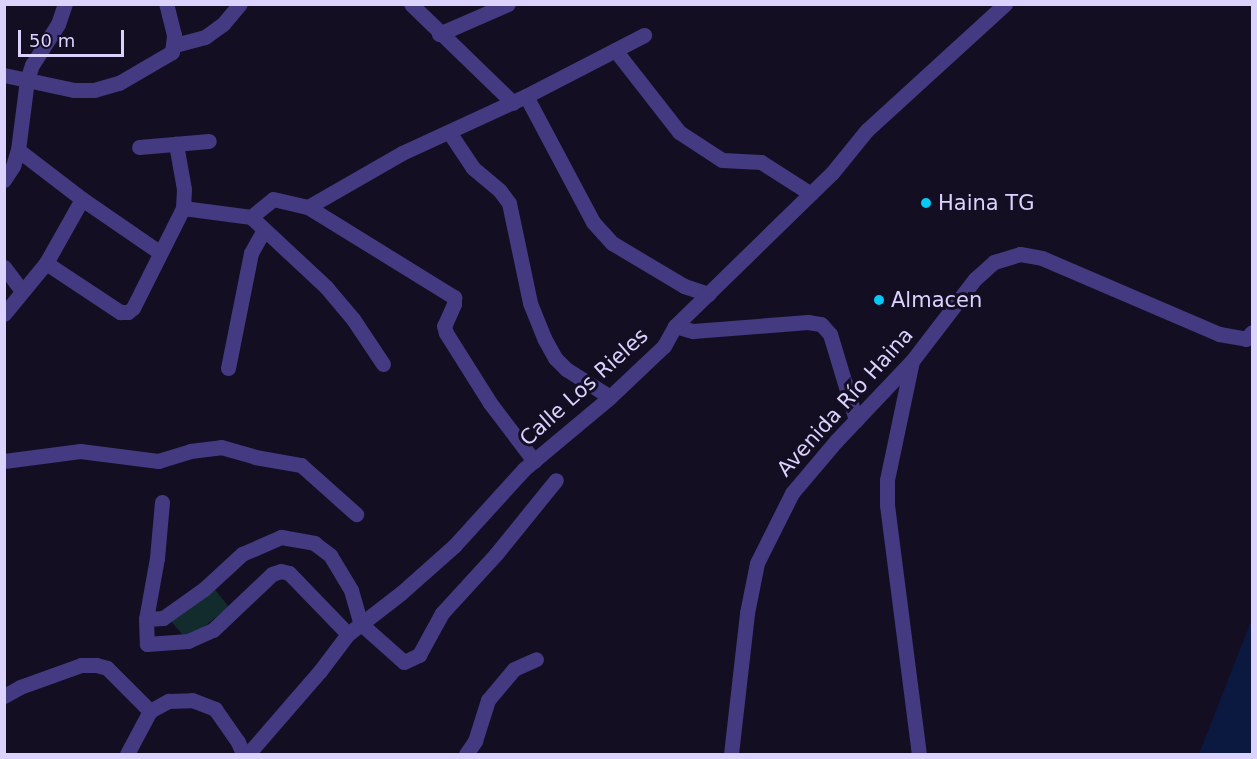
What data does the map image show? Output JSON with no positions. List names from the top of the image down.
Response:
{
  "streets": {
    "street": ["Calle Los Rieles", "Avenida Río Haina"]
  },
  "places": ["Haina TG", "Almacen"],
  "scale_bar": "50 m"
}
